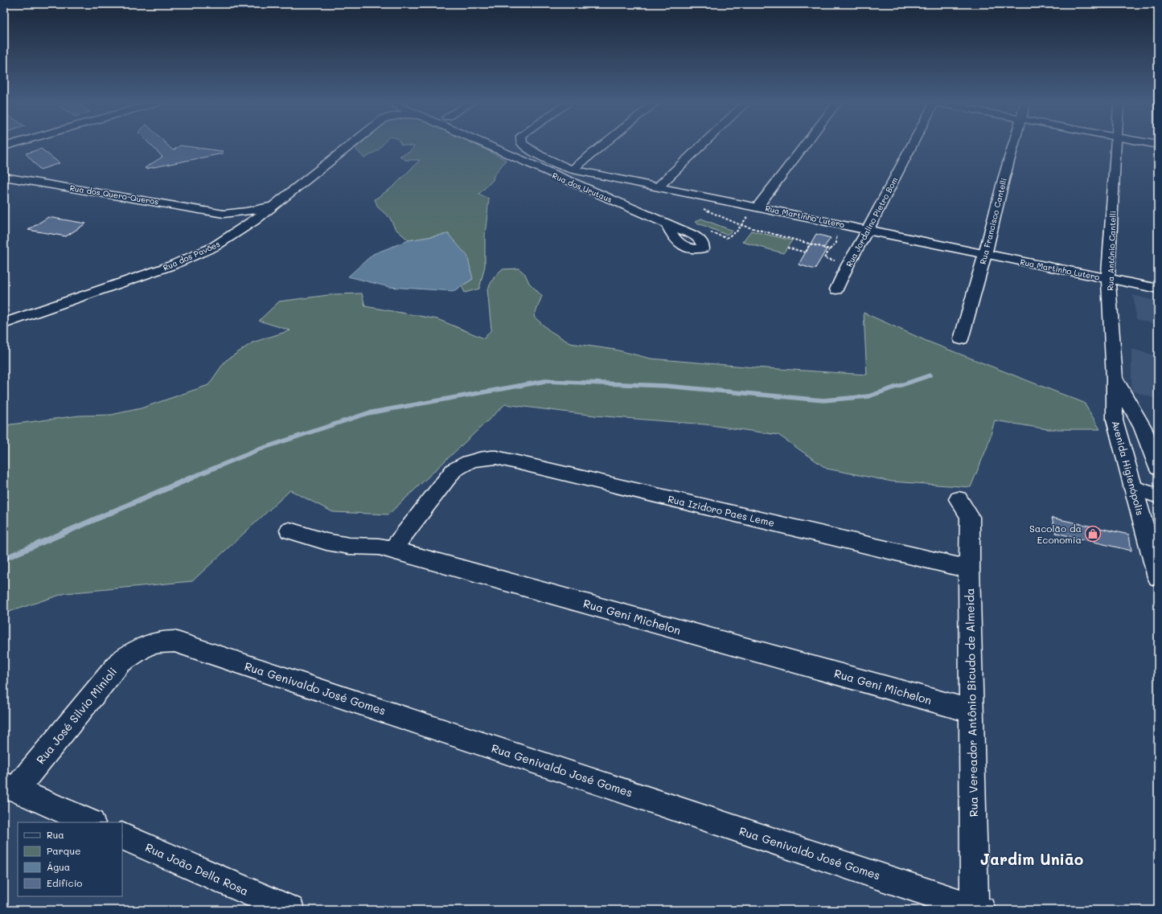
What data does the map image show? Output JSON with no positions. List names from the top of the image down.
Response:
{
  "streets": {
    "street": [
      "Rua dos Urutaus",
      "Rua dos Quero-Queros",
      "Rua Martinho Lutero",
      "Rua Francisco Cantelli",
      "Rua Jordalino Pietro Bom",
      "Rua Antônio Cantelli",
      "Rua dos Pavões",
      "Avenida Higienópolis",
      "Rua Izidoro Paes Leme",
      "Rua Geni Michelon",
      "Rua Genivaldo José Gomes",
      "Rua Vereador Antônio Bicudo de Almeida",
      "Rua José Silvio Minioli",
      "Rua João Della Rosa"
    ]
  },
  "crossings": [
    ["Rua dos Quero-Queros", "Rua dos Pavões"],
    ["Rua Martinho Lutero", "Rua Francisco Cantelli"],
    ["Rua Martinho Lutero", "Rua Jordalino Pietro Bom"],
    ["Rua Martinho Lutero", "Rua Antônio Cantelli"],
    ["Rua Antônio Cantelli", "Avenida Higienópolis"],
    ["Rua Izidoro Paes Leme", "Rua Geni Michelon"],
    ["Rua Izidoro Paes Leme", "Rua Vereador Antônio Bicudo de Almeida"],
    ["Rua Geni Michelon", "Rua Vereador Antônio Bicudo de Almeida"],
    ["Rua Genivaldo José Gomes", "Rua Vereador Antônio Bicudo de Almeida"],
    ["Rua Genivaldo José Gomes", "Rua José Silvio Minioli"]
  ],
  "districts": ["Jardim União"],
  "places": {
    "shop": ["Sacolão da Economia"]
  },
  "legend": [
    "Rua",
    "Parque",
    "Água",
    "Edifício"
  ]
}
